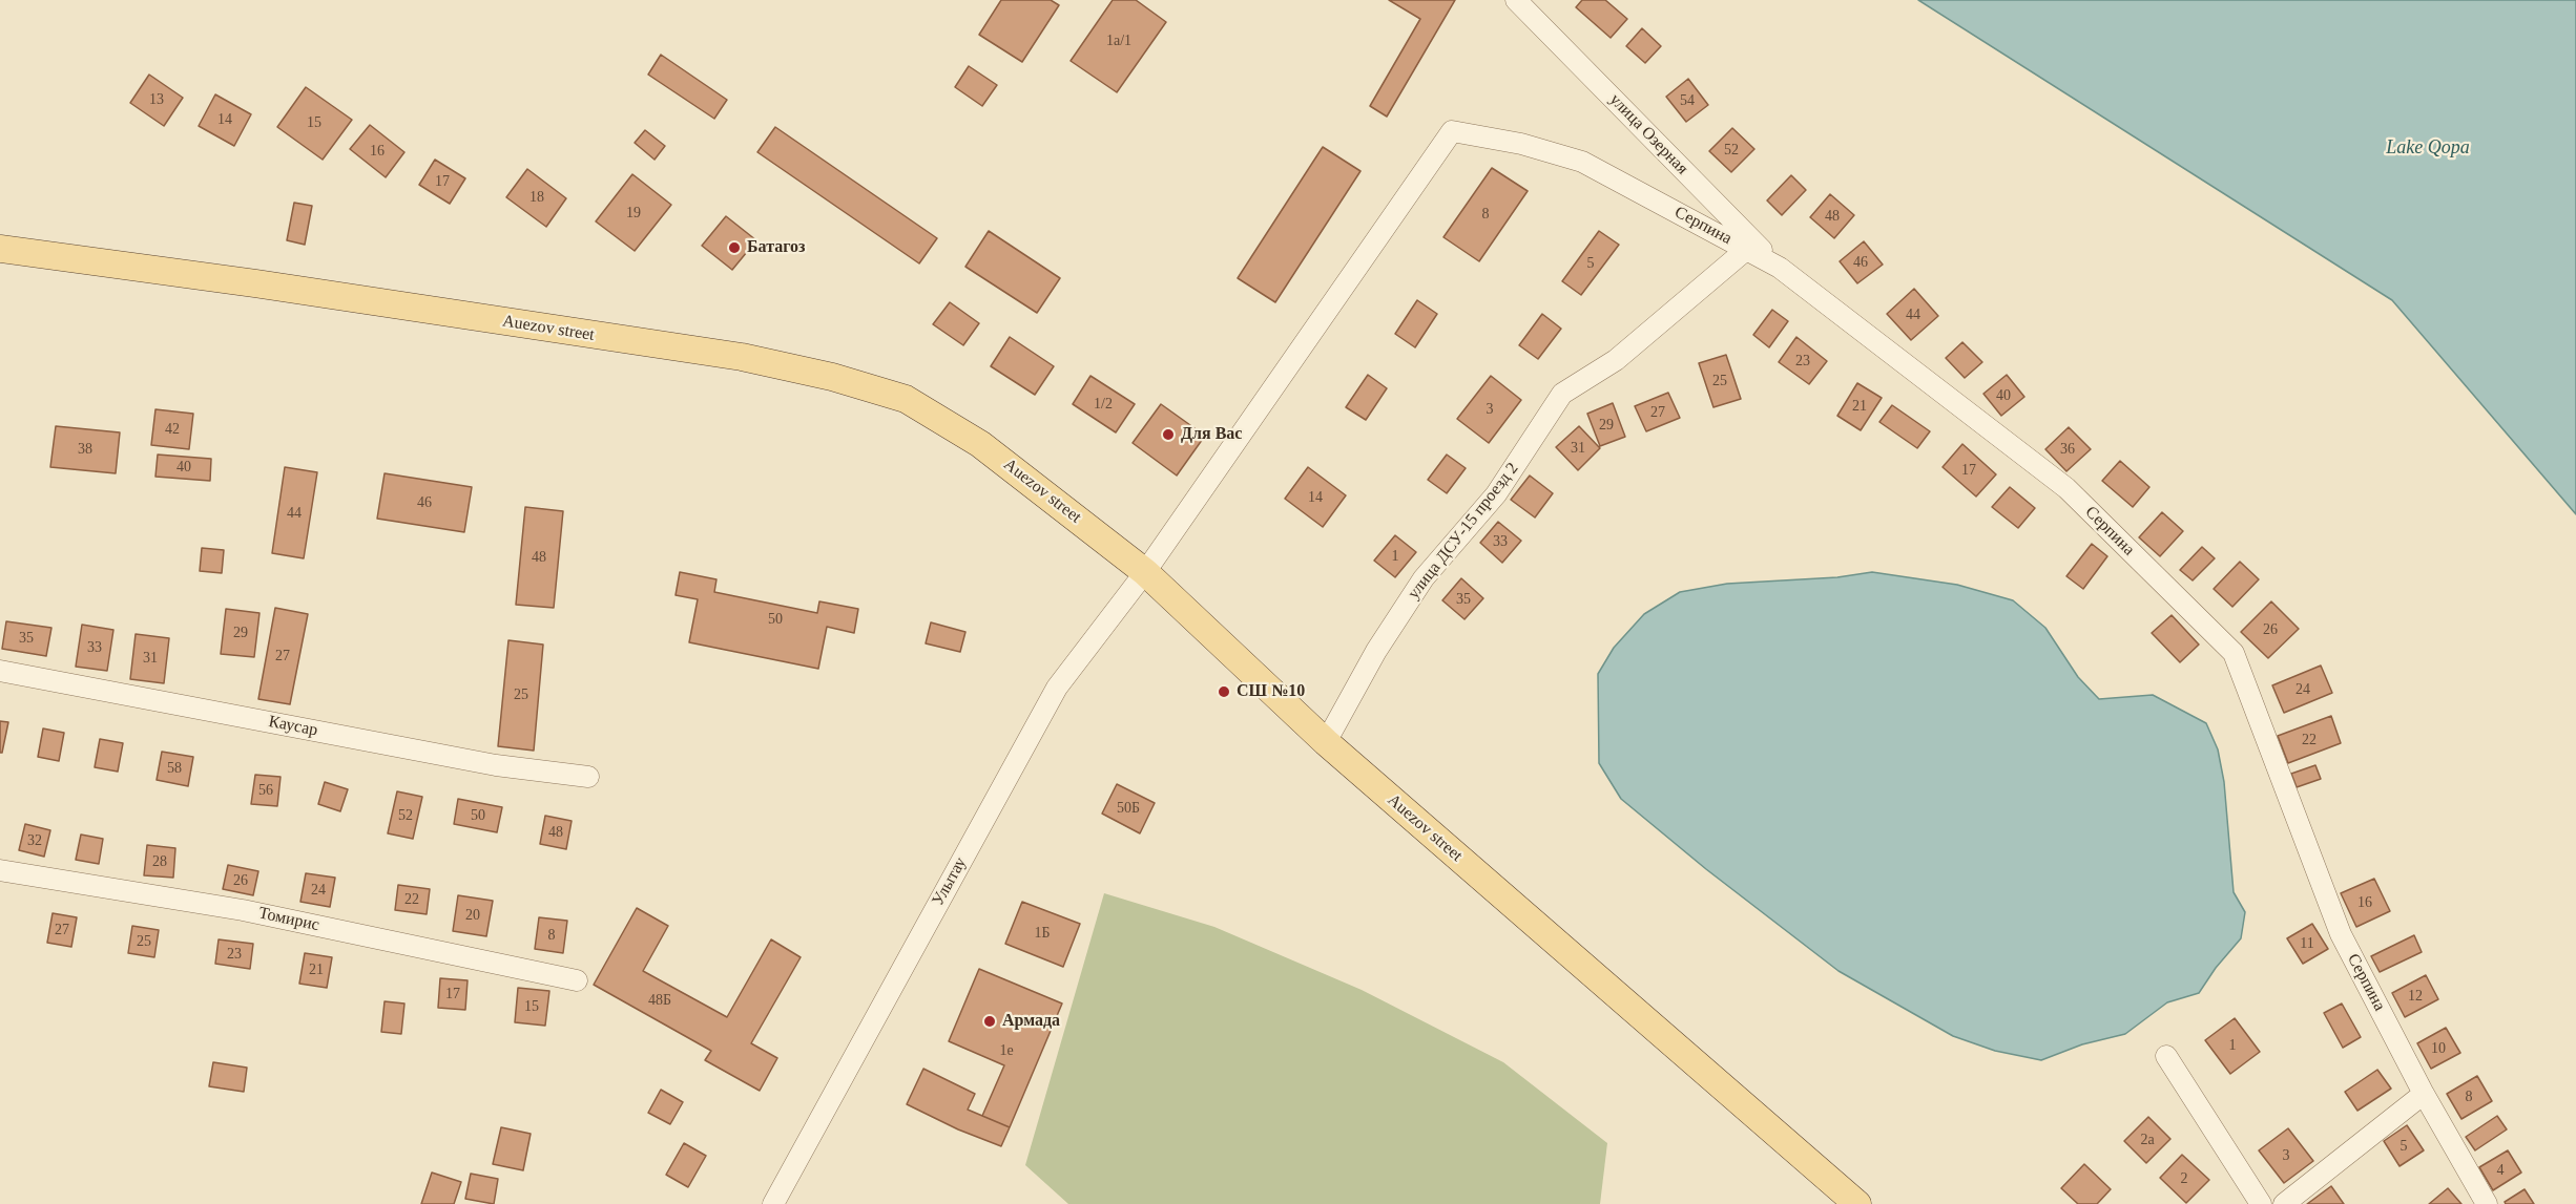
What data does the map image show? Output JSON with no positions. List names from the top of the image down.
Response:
{
  "streets": {
    "main road": ["Auezov street"],
    "street": [
      "улица Озерная",
      "Серпина",
      "улица ДСУ-15 проезд 2",
      "Каусар",
      "Улытау",
      "Томирис"
    ]
  },
  "crossings": [
    ["улица Озерная", "Серпина"],
    ["Серпина", "Auezov street"],
    ["Серпина", "улица ДСУ-15 проезд 2"],
    ["Серпина", "Улытау"],
    ["Auezov street", "улица ДСУ-15 проезд 2"],
    ["Auezov street", "Улытау"]
  ],
  "water": ["Lake Qopa"],
  "places": [
    "Батагоз",
    "Для Вас",
    "СШ №10",
    "Армада"
  ],
  "house_numbers": [
    "1а/1",
    "13",
    "54",
    "14",
    "15",
    "52",
    "16",
    "17",
    "18",
    "19",
    "8",
    "48",
    "46",
    "5",
    "44",
    "23",
    "25",
    "40",
    "1/2",
    "21",
    "3",
    "27",
    "29",
    "42",
    "31",
    "38",
    "36",
    "40",
    "17",
    "14",
    "46",
    "44",
    "33",
    "1",
    "48",
    "35",
    "50",
    "26",
    "29",
    "35",
    "33",
    "27",
    "31",
    "24",
    "25",
    "22",
    "58",
    "56",
    "50Б",
    "52",
    "50",
    "48",
    "32",
    "28",
    "26",
    "24",
    "22",
    "16",
    "20",
    "27",
    "1Б",
    "8",
    "25",
    "11",
    "23",
    "21",
    "17",
    "12",
    "48Б",
    "15",
    "1",
    "10",
    "1е",
    "8",
    "2а",
    "5",
    "3",
    "4",
    "2"
  ]
}
